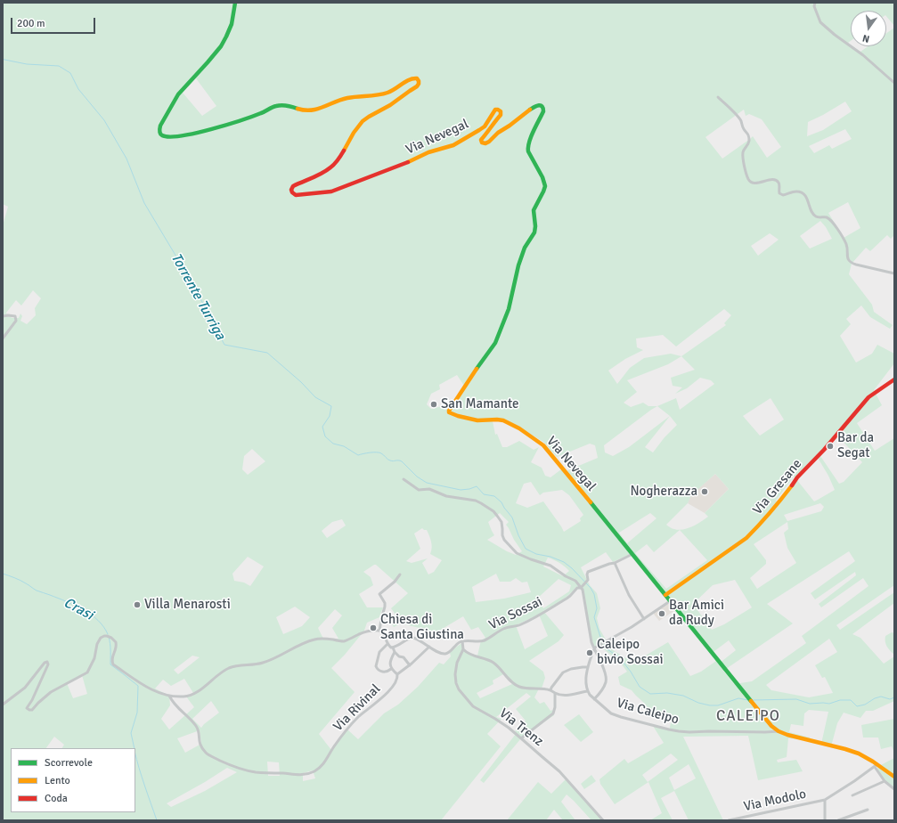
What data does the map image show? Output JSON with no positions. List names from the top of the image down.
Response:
{
  "streets": {
    "main road": ["Via Nevegal", "Via Gresane"],
    "street": [
      "Via Sossai",
      "Via Rivinal",
      "Via Caleipo",
      "Via Trenz",
      "Via Modolo"
    ]
  },
  "crossings": [
    ["Via Nevegal", "Via Gresane"],
    ["Via Nevegal", "Via Caleipo"],
    ["Via Sossai", "Via Trenz"]
  ],
  "districts": ["CALEIPO"],
  "water": ["Torrente Turriga", "Crasi"],
  "places": [
    "San Mamante",
    "Bar da Segat",
    "Nogherazza",
    "Villa Menarosti",
    "Bar Amici da Rudy",
    "Chiesa di Santa Giustina",
    "Caleipo bivio Sossai"
  ],
  "legend": ["Scorrevole", "Lento", "Coda"],
  "scale_bar": "200 m",
  "north": "bottom"
}
